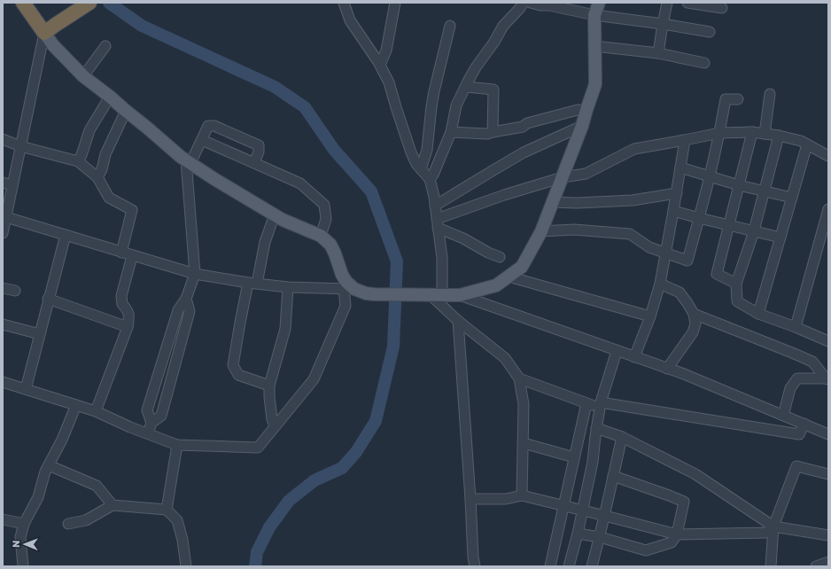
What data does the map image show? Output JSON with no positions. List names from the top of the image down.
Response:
{
  "north": "left"
}
